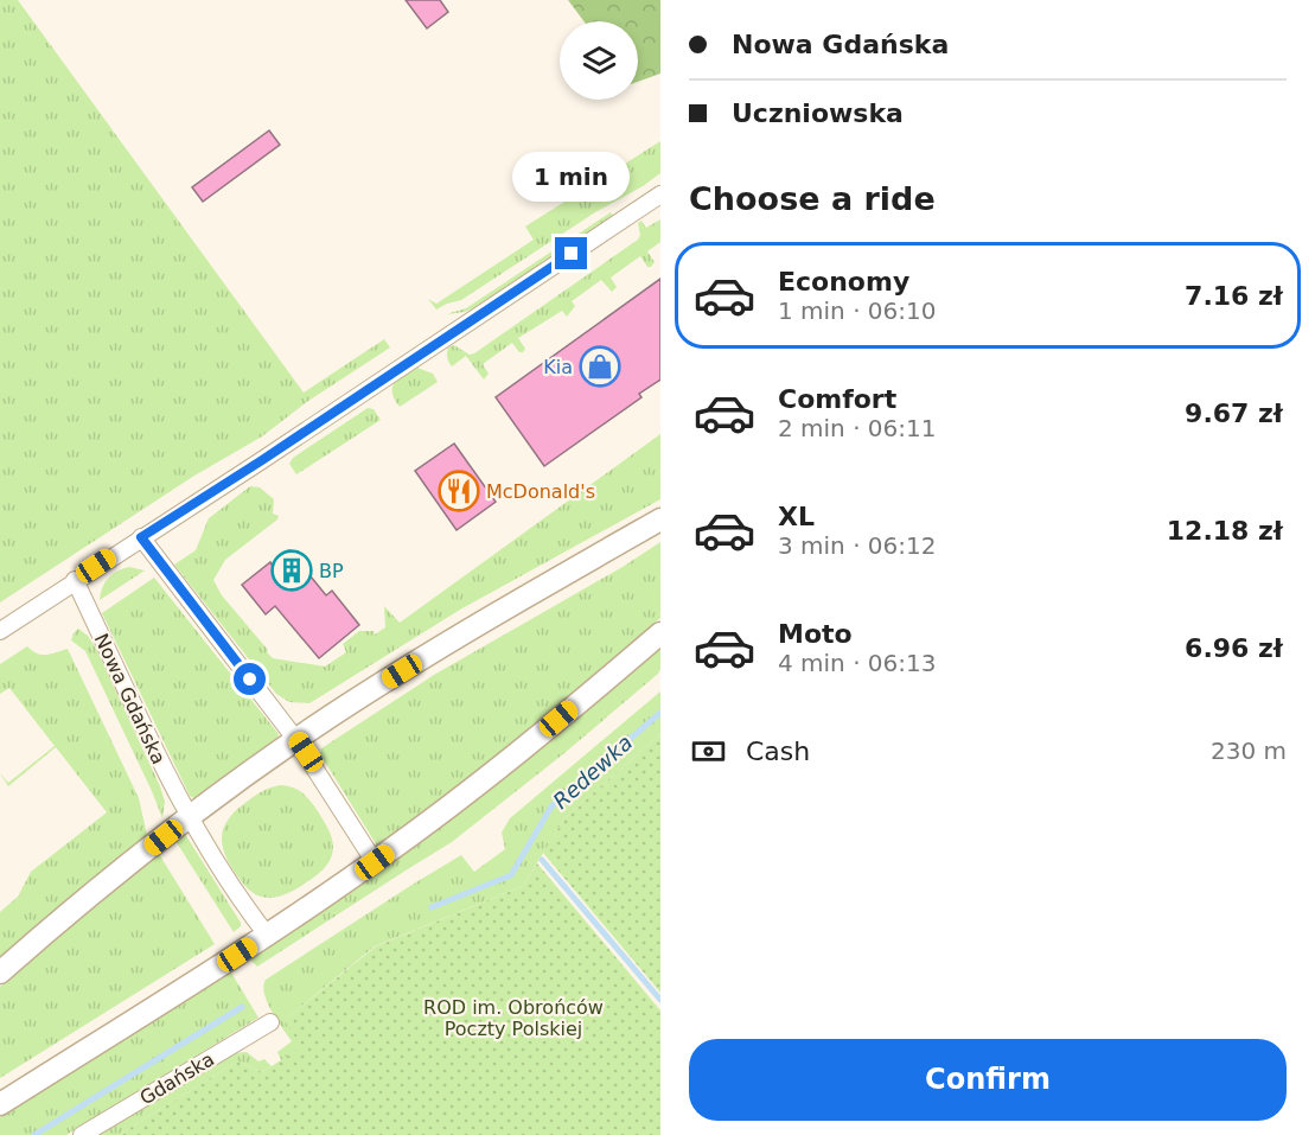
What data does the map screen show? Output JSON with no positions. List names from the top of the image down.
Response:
{
  "streets": {
    "street": ["Nowa Gdańska", "Gdańska"]
  },
  "water": ["Redewka"],
  "parks": ["ROD im. Obrońców Poczty Polskiej"],
  "places": {
    "shop": ["Kia"],
    "restaurant": ["McDonald's"],
    "building": ["BP"]
  },
  "page": {
    "banner": ["Nowa Gdańska", "Uczniowska"],
    "bubble": "1 min",
    "heading": "Choose a ride",
    "list": [
      {
        "name": "Economy",
        "note": "1 min · 06:10",
        "value": "7.16 zł"
      },
      {
        "name": "Comfort",
        "note": "2 min · 06:11",
        "value": "9.67 zł"
      },
      {
        "name": "XL",
        "note": "3 min · 06:12",
        "value": "12.18 zł"
      },
      {
        "name": "Moto",
        "note": "4 min · 06:13",
        "value": "6.96 zł"
      }
    ],
    "pay": ["Cash", "230 m"],
    "buttons": "Confirm"
  }
}
